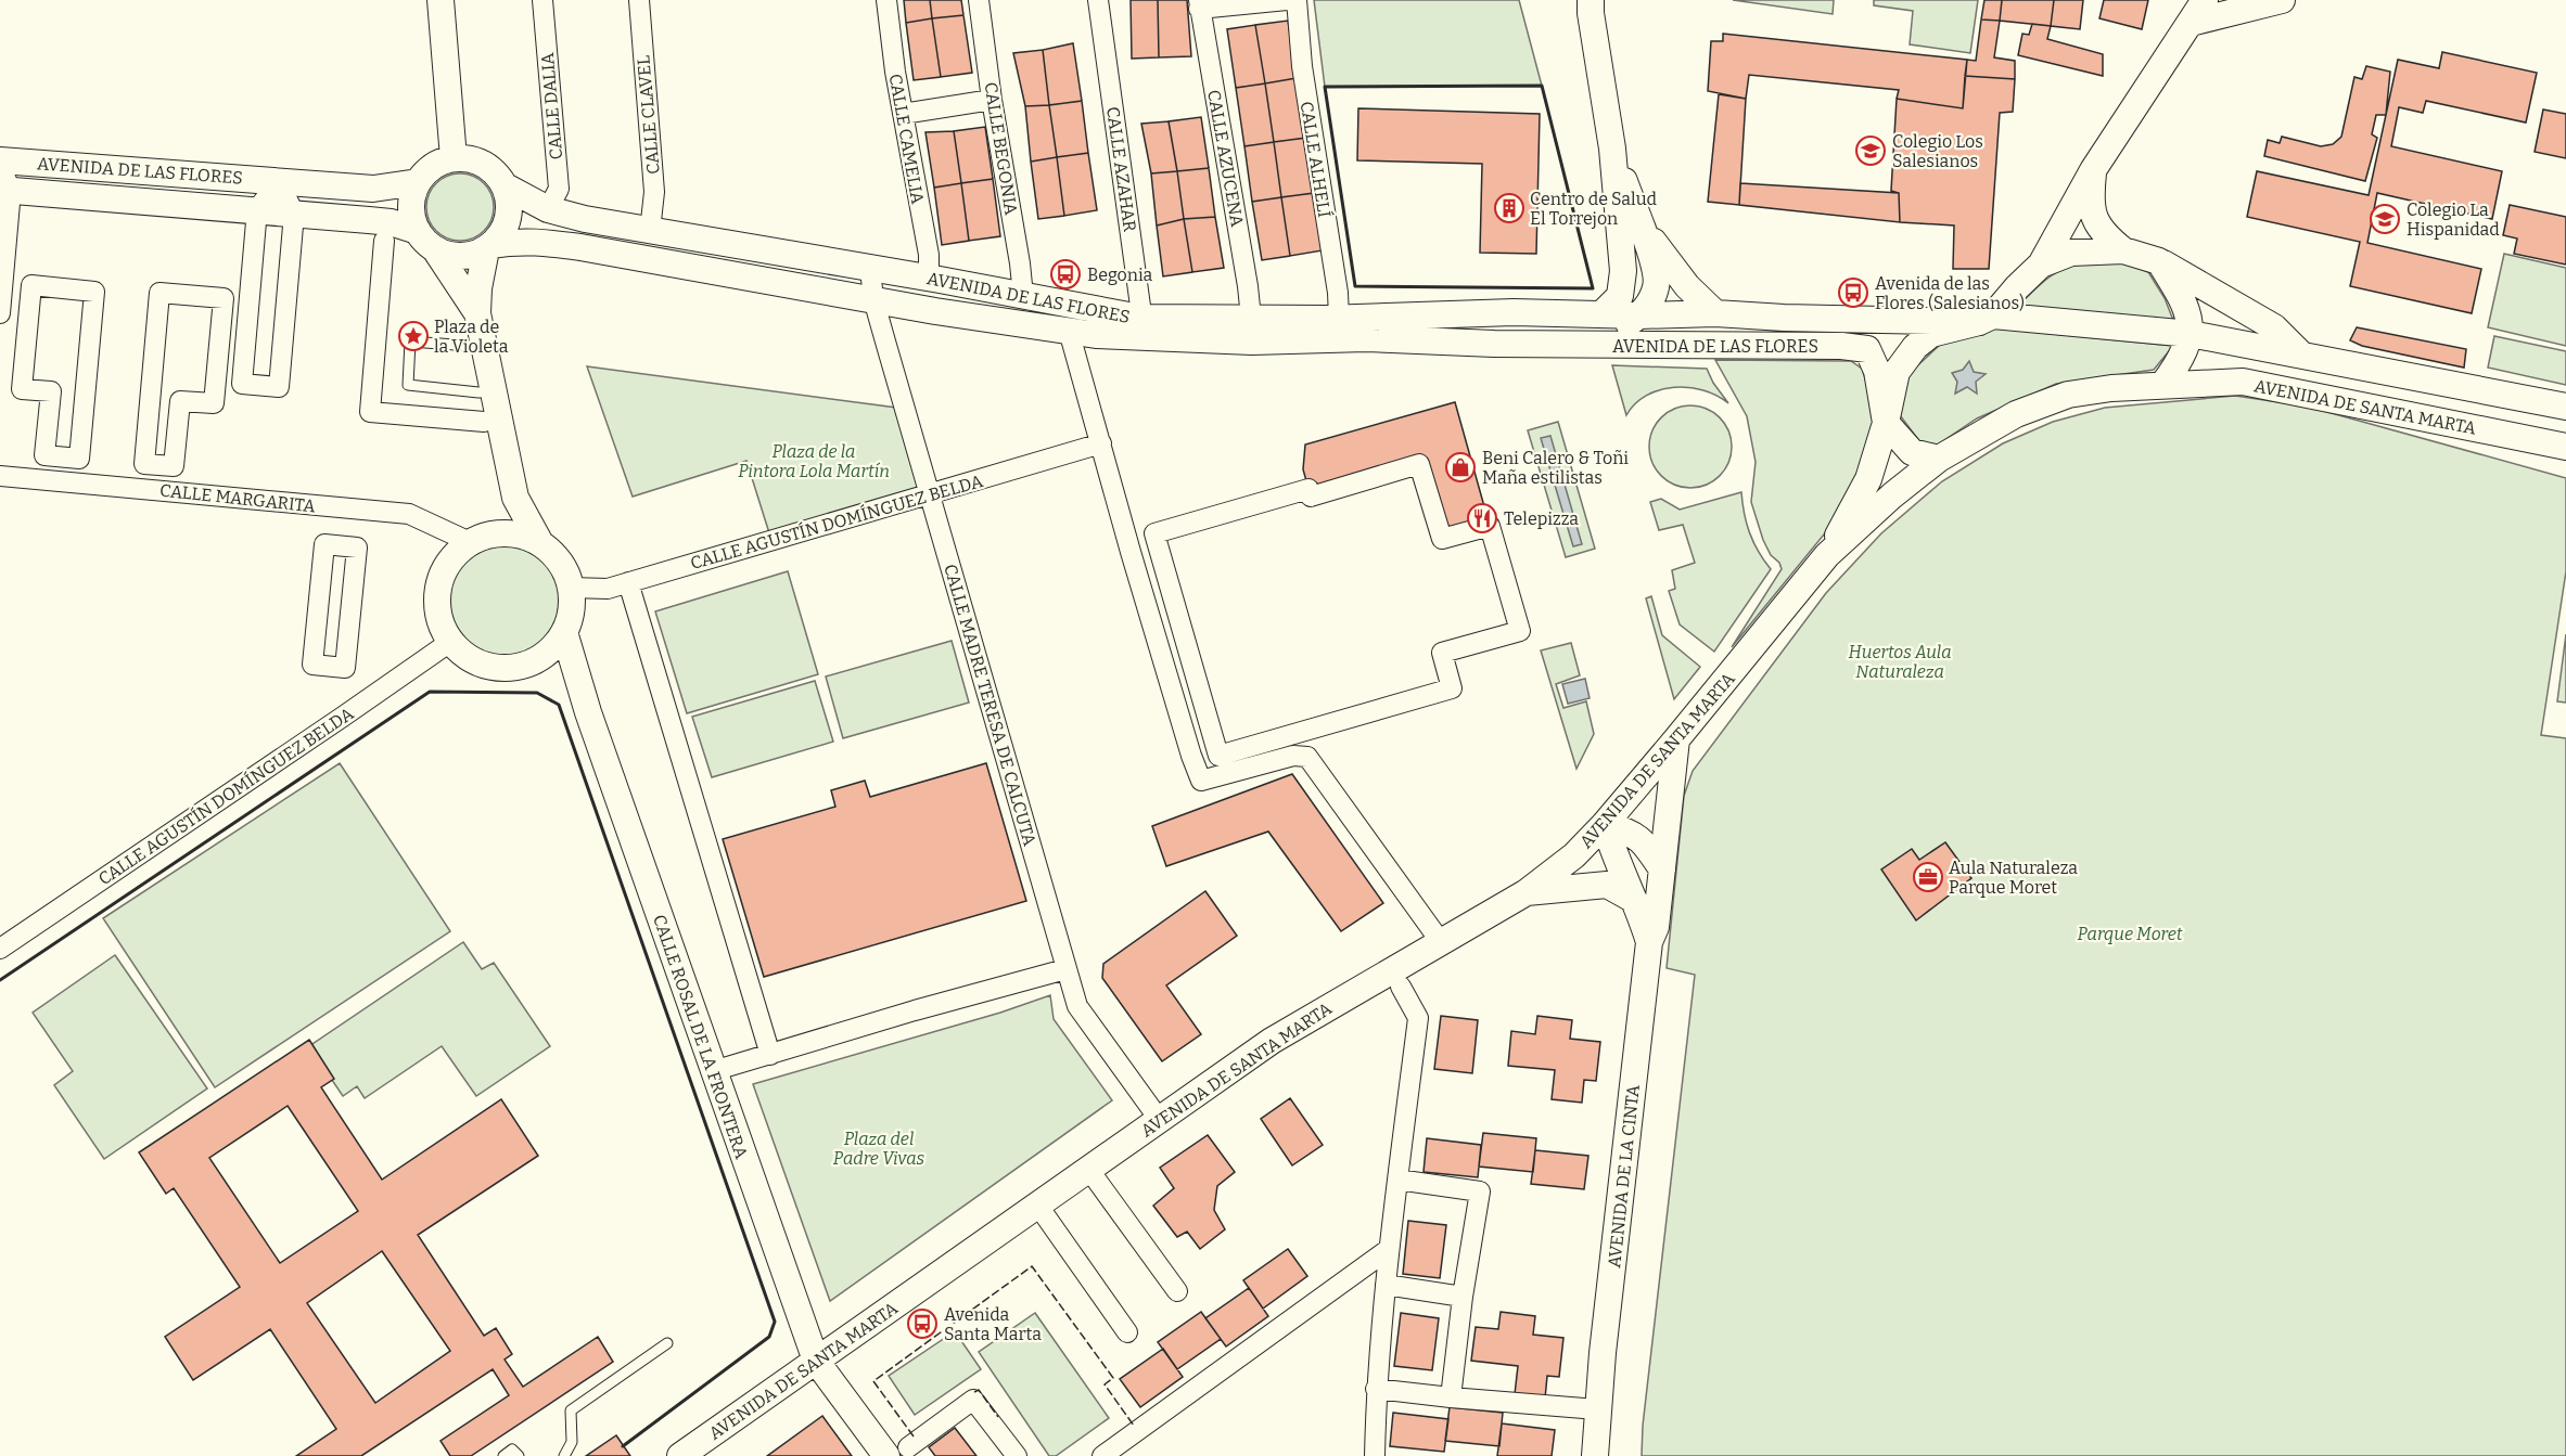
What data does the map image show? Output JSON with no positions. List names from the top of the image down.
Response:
{
  "streets": {
    "main road": [
      "AVENIDA DE LAS FLORES",
      "AVENIDA DE SANTA MARTA",
      "CALLE ROSAL DE LA FRONTERA",
      "AVENIDA DE LA CINTA"
    ],
    "street": [
      "CALLE DALIA",
      "CALLE CLAVEL",
      "CALLE CAMELIA",
      "CALLE BEGONIA",
      "CALLE AZUCENA",
      "CALLE ALHELÍ",
      "CALLE AZAHAR",
      "CALLE MARGARITA",
      "CALLE AGUSTÍN DOMÍNGUEZ BELDA",
      "CALLE MADRE TERESA DE CALCUTA"
    ]
  },
  "crossings": [
    ["CALLE DALIA", "AVENIDA DE LAS FLORES"],
    ["CALLE CLAVEL", "AVENIDA DE LAS FLORES"],
    ["CALLE CAMELIA", "AVENIDA DE LAS FLORES"],
    ["CALLE BEGONIA", "AVENIDA DE LAS FLORES"],
    ["CALLE AZUCENA", "AVENIDA DE LAS FLORES"],
    ["CALLE ALHELÍ", "AVENIDA DE LAS FLORES"],
    ["CALLE AZAHAR", "AVENIDA DE LAS FLORES"],
    ["AVENIDA DE LAS FLORES", "AVENIDA DE SANTA MARTA"],
    ["AVENIDA DE LAS FLORES", "CALLE MADRE TERESA DE CALCUTA"],
    ["AVENIDA DE SANTA MARTA", "CALLE MADRE TERESA DE CALCUTA"],
    ["AVENIDA DE SANTA MARTA", "CALLE ROSAL DE LA FRONTERA"],
    ["AVENIDA DE SANTA MARTA", "AVENIDA DE LA CINTA"],
    ["CALLE MARGARITA", "CALLE AGUSTÍN DOMÍNGUEZ BELDA"],
    ["CALLE MARGARITA", "CALLE ROSAL DE LA FRONTERA"],
    ["CALLE AGUSTÍN DOMÍNGUEZ BELDA", "CALLE MADRE TERESA DE CALCUTA"],
    ["CALLE AGUSTÍN DOMÍNGUEZ BELDA", "CALLE ROSAL DE LA FRONTERA"]
  ],
  "parks": [
    "Plaza de la Pintora Lola Martín",
    "Huertos Aula Naturaleza",
    "Parque Moret",
    "Plaza del Padre Vivas"
  ],
  "places": {
    "school or university": ["Colegio Los Salesianos", "Colegio La Hispanidad"],
    "building": ["Centro de Salud El Torrejon"],
    "bus stop": ["Begonia", "Avenida de las Flores (Salesianos)", "Avenida Santa Marta"],
    "place": ["Plaza de la Violeta"],
    "shop": ["Beni Calero & Toñi Maña estilistas"],
    "restaurant": ["Telepizza"],
    "office": ["Aula Naturaleza Parque Moret"]
  }
}
